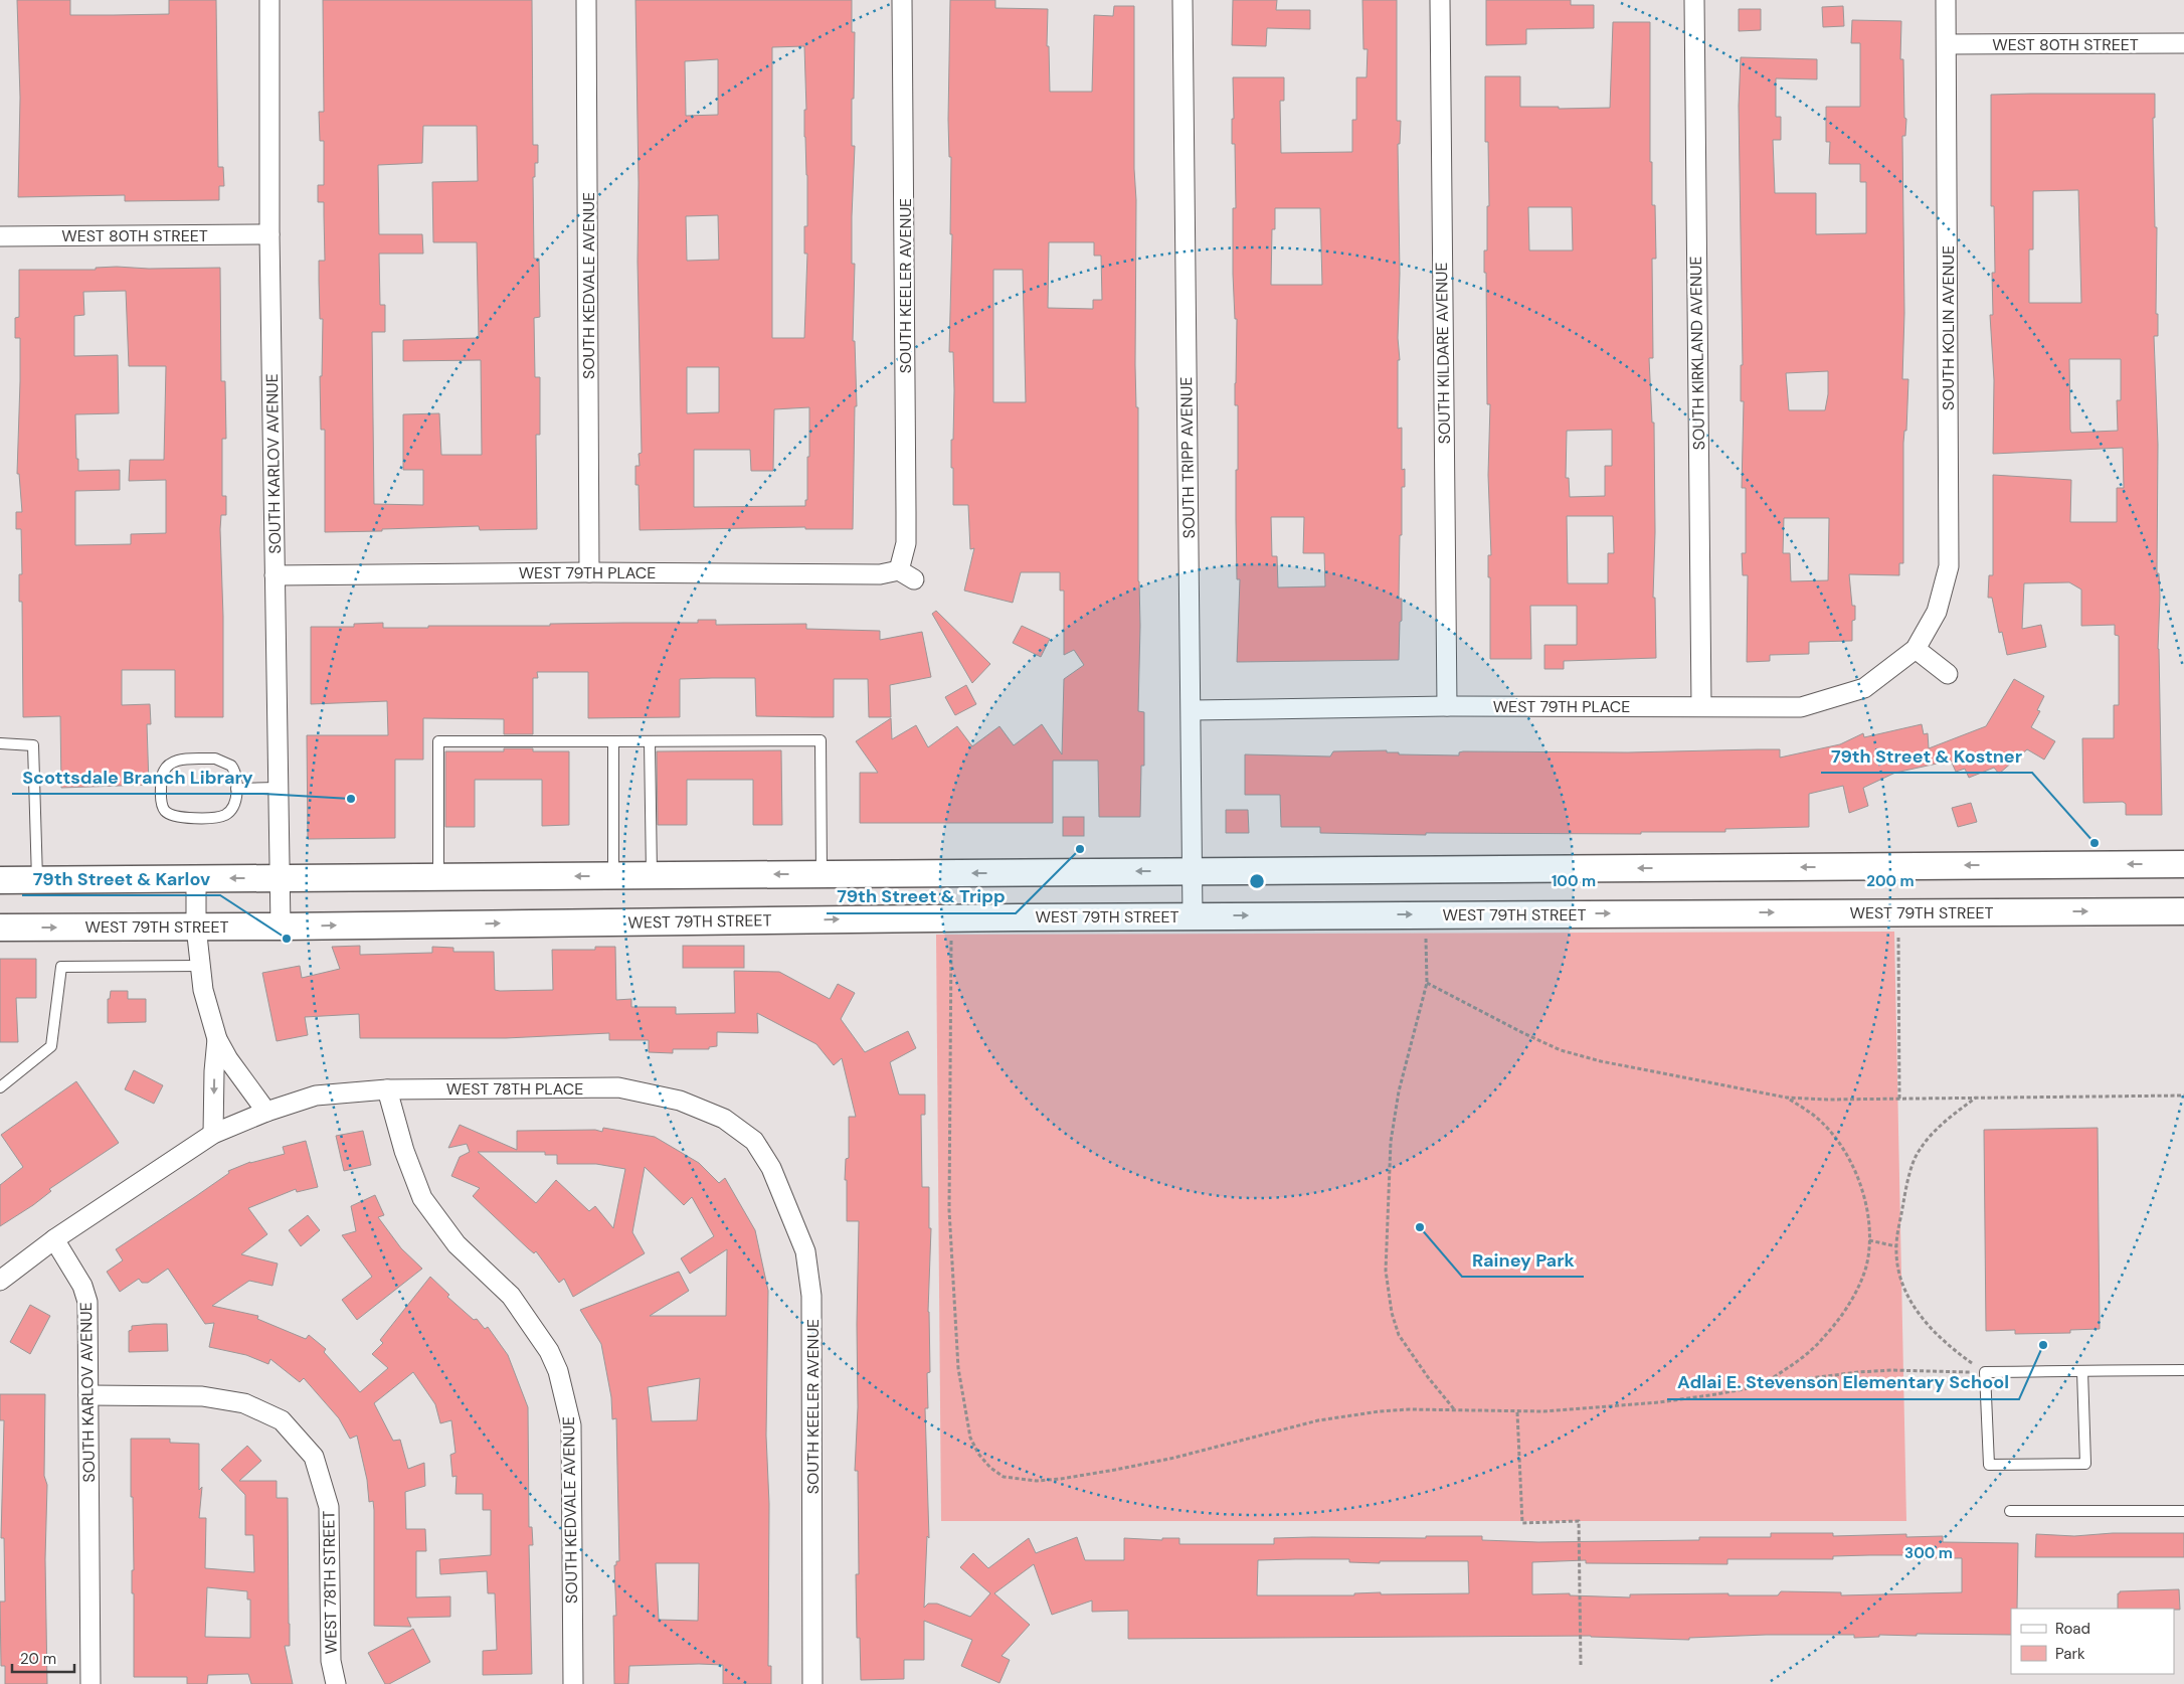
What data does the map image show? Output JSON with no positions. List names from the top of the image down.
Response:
{
  "streets": {
    "main road": ["WEST 79TH STREET"],
    "street": [
      "WEST 80TH STREET",
      "SOUTH KEDVALE AVENUE",
      "SOUTH KEELER AVENUE",
      "SOUTH KOLIN AVENUE",
      "SOUTH KILDARE AVENUE",
      "SOUTH KIRKLAND AVENUE",
      "SOUTH TRIPP AVENUE",
      "SOUTH KARLOV AVENUE",
      "WEST 79TH PLACE",
      "WEST 78TH PLACE",
      "WEST 78TH STREET"
    ]
  },
  "crossings": [
    ["WEST 80TH STREET", "SOUTH KOLIN AVENUE"],
    ["WEST 80TH STREET", "SOUTH KARLOV AVENUE"],
    ["SOUTH KEDVALE AVENUE", "WEST 79TH PLACE"],
    ["SOUTH KEDVALE AVENUE", "WEST 78TH PLACE"],
    ["SOUTH KEELER AVENUE", "WEST 79TH PLACE"],
    ["SOUTH KEELER AVENUE", "WEST 78TH PLACE"],
    ["SOUTH KOLIN AVENUE", "WEST 79TH PLACE"],
    ["SOUTH KILDARE AVENUE", "WEST 79TH PLACE"],
    ["SOUTH KIRKLAND AVENUE", "WEST 79TH PLACE"],
    ["SOUTH TRIPP AVENUE", "WEST 79TH PLACE"],
    ["SOUTH TRIPP AVENUE", "WEST 79TH STREET"],
    ["SOUTH KARLOV AVENUE", "WEST 79TH PLACE"],
    ["SOUTH KARLOV AVENUE", "WEST 79TH STREET"],
    ["SOUTH KARLOV AVENUE", "WEST 78TH STREET"]
  ],
  "places": [
    "Scottsdale Branch Library",
    "79th Street & Kostner",
    "79th Street & Tripp",
    "79th Street & Karlov",
    "Rainey Park",
    "Adlai E. Stevenson Elementary School"
  ],
  "legend": ["Road", "Park"],
  "scale_bar": "20 m",
  "rings": ["100 m", "200 m", "300 m"]
}
